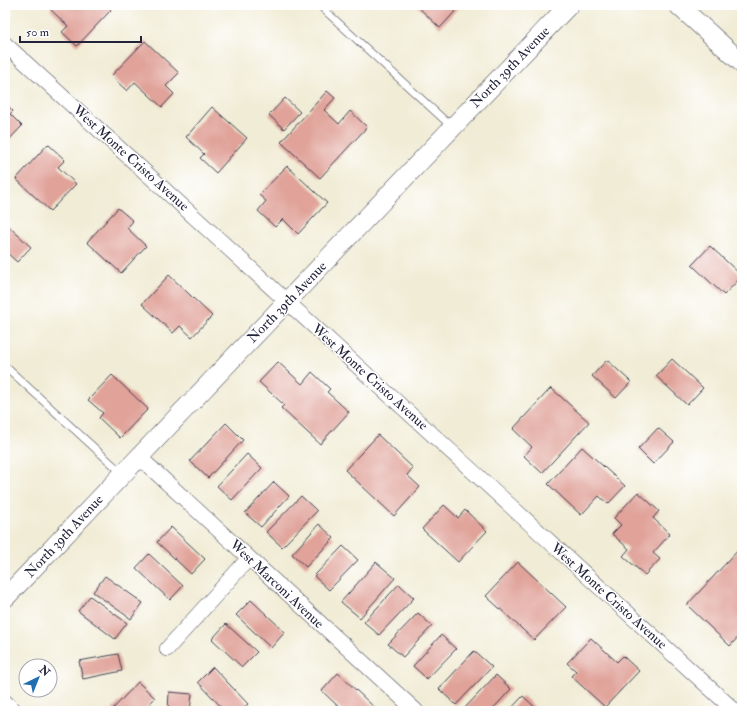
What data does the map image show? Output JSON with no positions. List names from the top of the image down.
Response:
{
  "streets": {
    "street": ["North 39th Avenue", "West Monte Cristo Avenue", "West Marconi Avenue"]
  },
  "crossings": [
    ["North 39th Avenue", "West Monte Cristo Avenue"],
    ["North 39th Avenue", "West Marconi Avenue"]
  ],
  "scale_bar": "50 m",
  "north": "top right"
}
